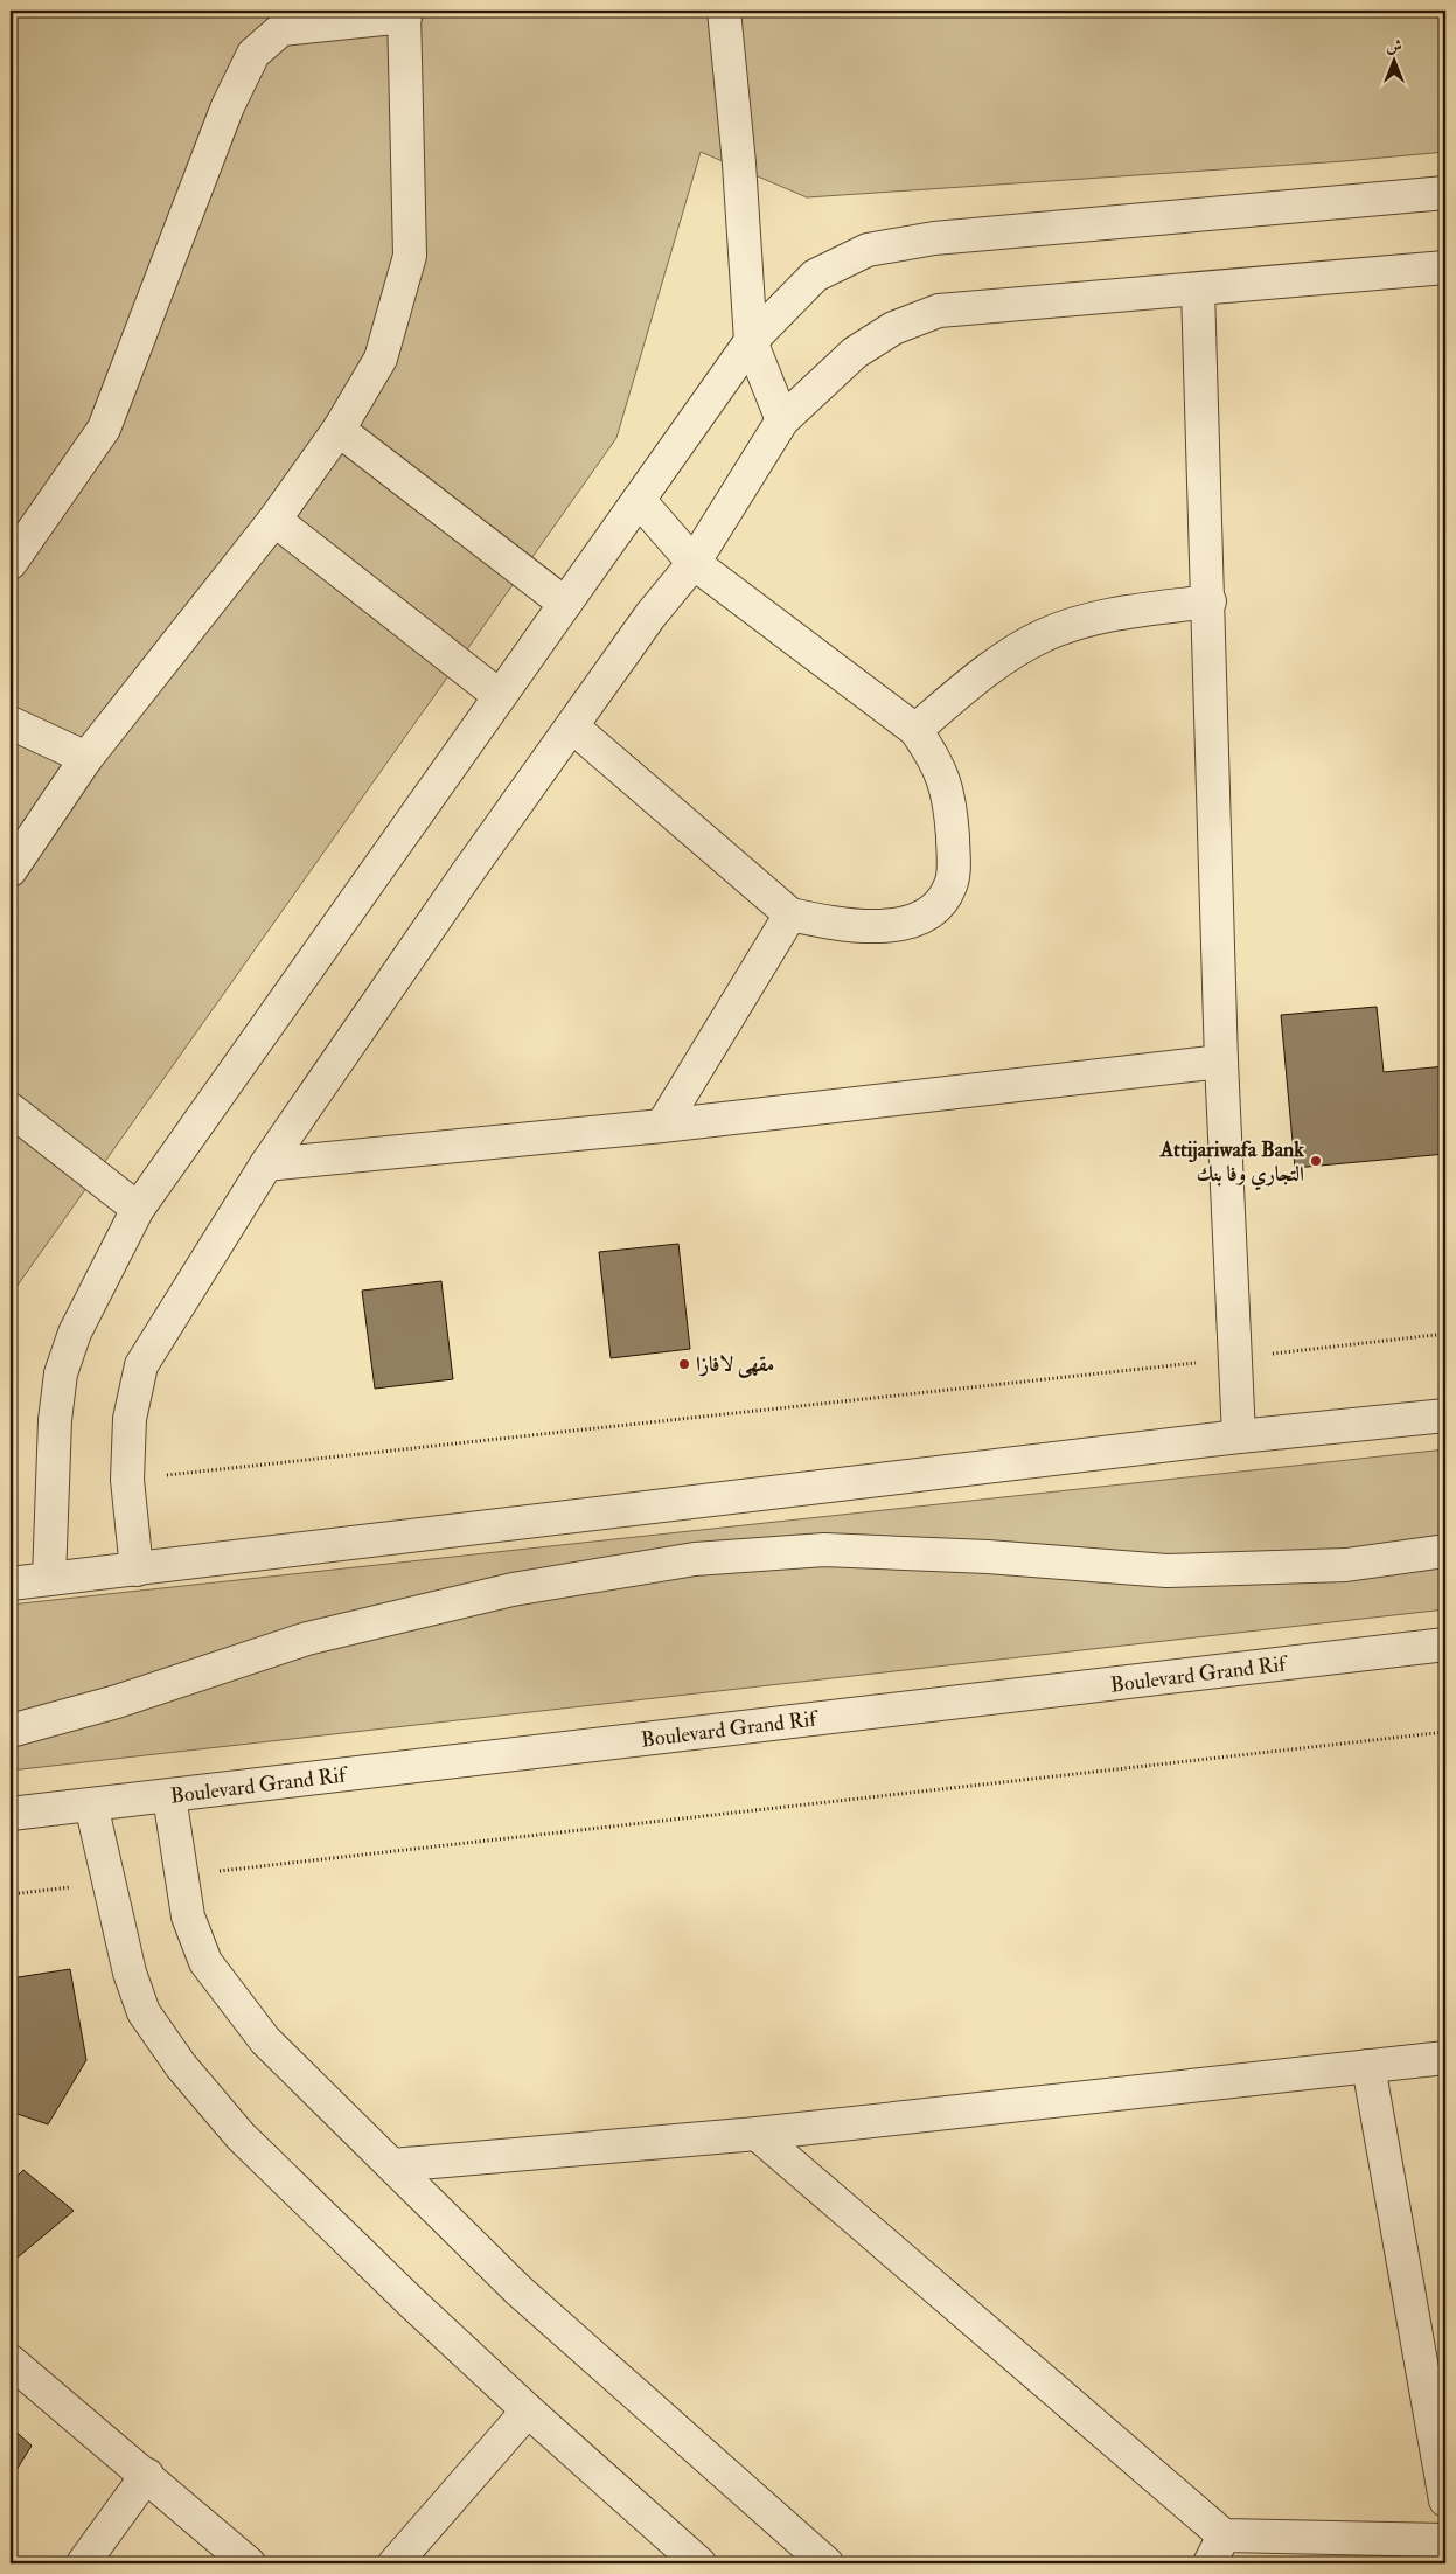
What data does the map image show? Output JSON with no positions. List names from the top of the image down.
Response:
{
  "streets": {
    "street": ["Boulevard Grand Rif"]
  },
  "places": ["Attijariwafa Bank التجاري وفا بنك", "مقهى لافازا"],
  "north": "top"
}
